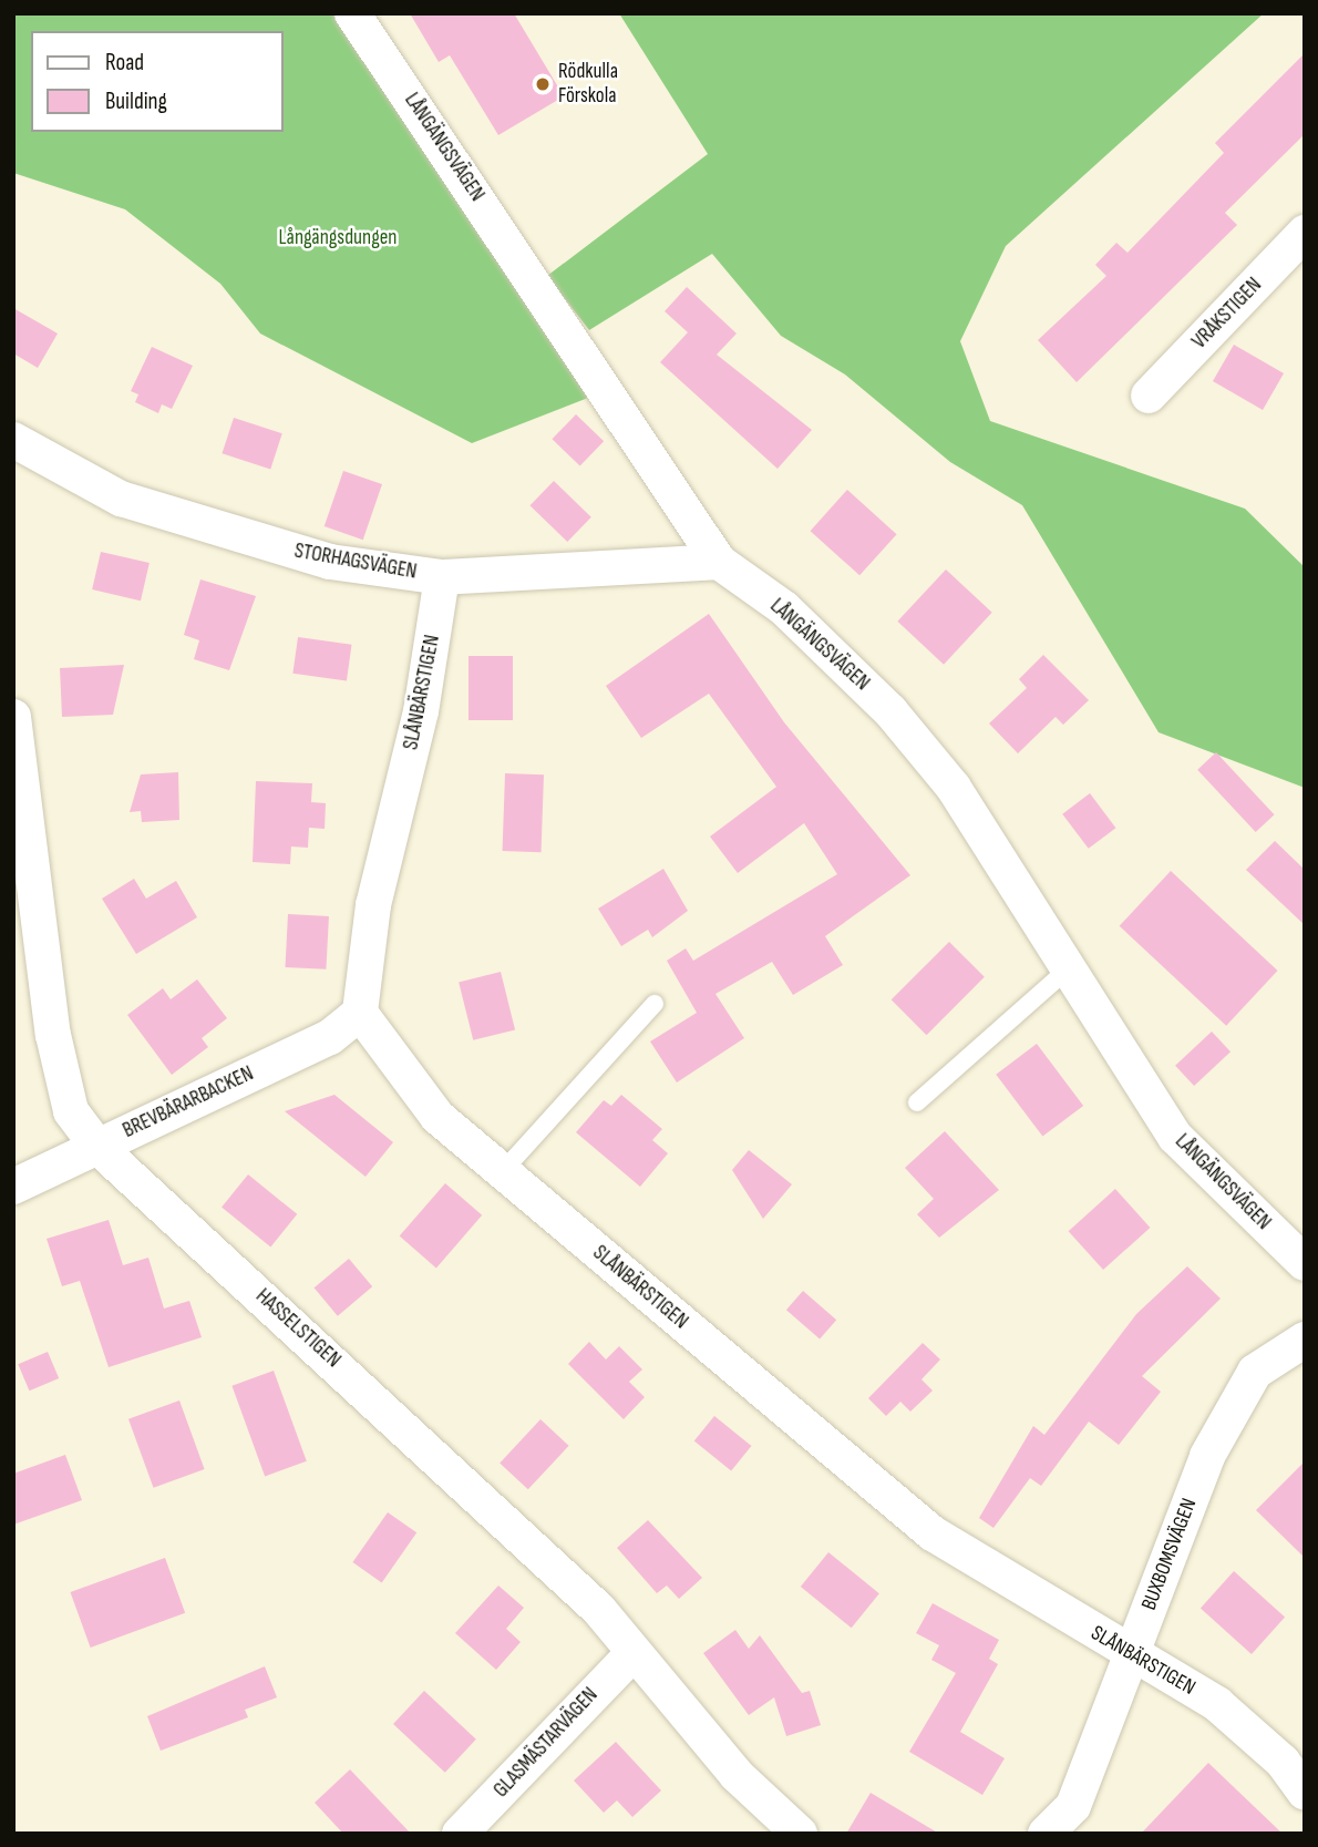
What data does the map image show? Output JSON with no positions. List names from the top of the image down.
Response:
{
  "streets": {
    "street": [
      "LÅNGÄNGSVÄGEN",
      "VRÅKSTIGEN",
      "STORHAGSVÄGEN",
      "SLÅNBÄRSTIGEN",
      "BREVBÄRARBACKEN",
      "HASSELSTIGEN",
      "BUXBOMSVÄGEN",
      "GLASMÄSTARVÄGEN"
    ]
  },
  "crossings": [
    ["LÅNGÄNGSVÄGEN", "STORHAGSVÄGEN"],
    ["STORHAGSVÄGEN", "SLÅNBÄRSTIGEN"],
    ["SLÅNBÄRSTIGEN", "BREVBÄRARBACKEN"],
    ["SLÅNBÄRSTIGEN", "BUXBOMSVÄGEN"],
    ["BREVBÄRARBACKEN", "HASSELSTIGEN"],
    ["HASSELSTIGEN", "GLASMÄSTARVÄGEN"]
  ],
  "parks": ["Långängsdungen"],
  "places": ["Rödkulla Förskola"],
  "legend": ["Road", "Building"]
}
